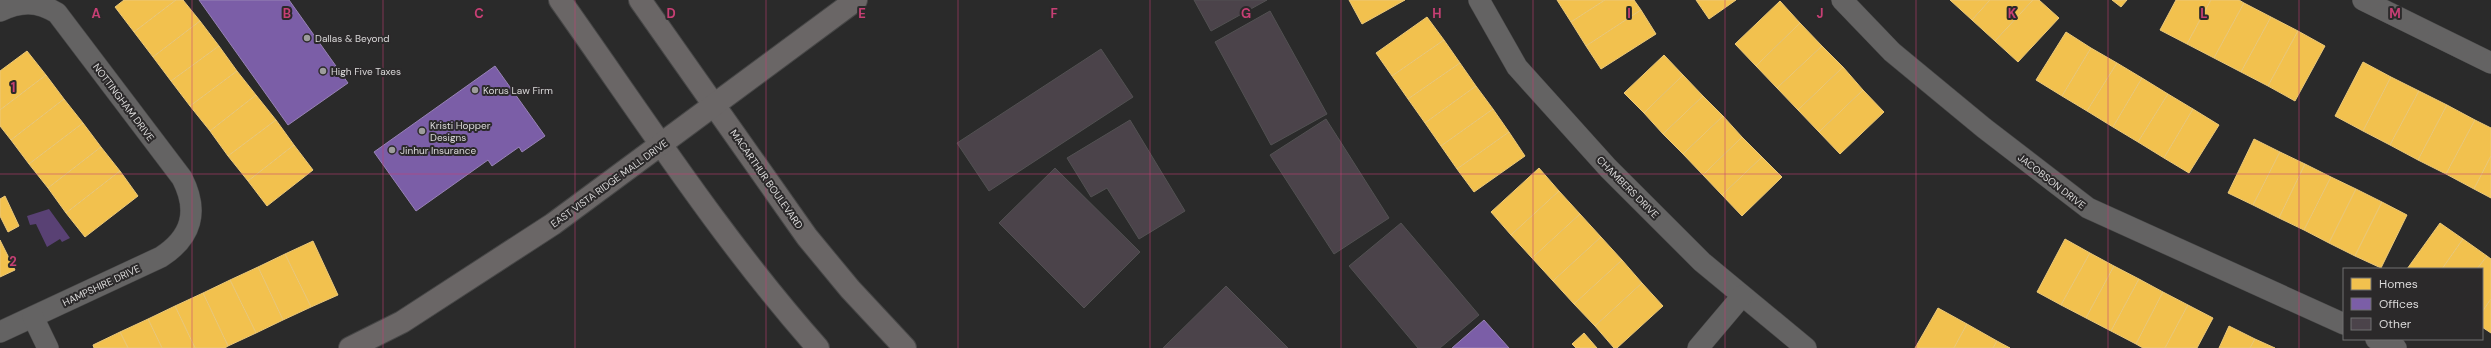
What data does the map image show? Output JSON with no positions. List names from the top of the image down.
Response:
{
  "streets": {
    "main road": ["MACARTHUR BOULEVARD", "EAST VISTA RIDGE MALL DRIVE"],
    "street": [
      "NOTTINGHAM DRIVE",
      "JACOBSON DRIVE",
      "CHAMBERS DRIVE",
      "HAMPSHIRE DRIVE"
    ]
  },
  "crossings": [
    ["NOTTINGHAM DRIVE", "HAMPSHIRE DRIVE"],
    ["MACARTHUR BOULEVARD", "EAST VISTA RIDGE MALL DRIVE"]
  ],
  "places": [
    "Dallas & Beyond",
    "High Five Taxes",
    "Korus Law Firm",
    "Kristi Hopper Designs",
    "Jinhur Insurance"
  ],
  "legend": ["Homes", "Offices", "Other"],
  "grid": {
    "columns": [
      "A",
      "B",
      "C",
      "D",
      "E",
      "F",
      "G",
      "H",
      "I",
      "J",
      "K",
      "L",
      "M"
    ],
    "rows": ["1", "2"]
  }
}
